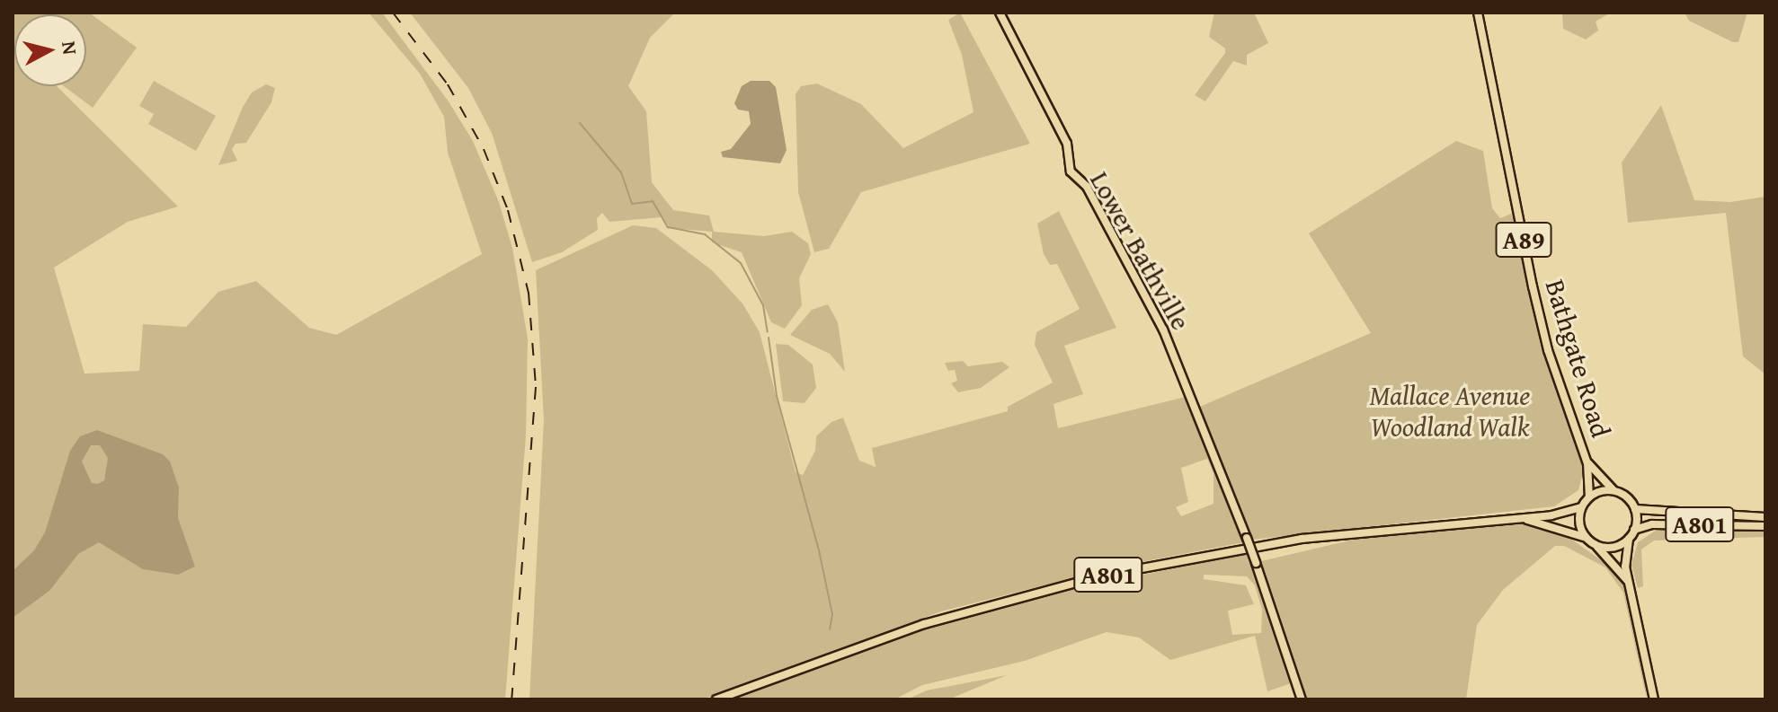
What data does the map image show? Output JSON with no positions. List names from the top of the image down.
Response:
{
  "streets": {
    "main road": [
      "A89",
      "Lower Bathville",
      "Bathgate Road",
      "A801"
    ]
  },
  "crossings": [
    ["A89", "Bathgate Road"],
    ["A89", "A801"],
    ["Bathgate Road", "A801"]
  ],
  "parks": ["Mallace Avenue Woodland Walk"],
  "north": "right"
}
